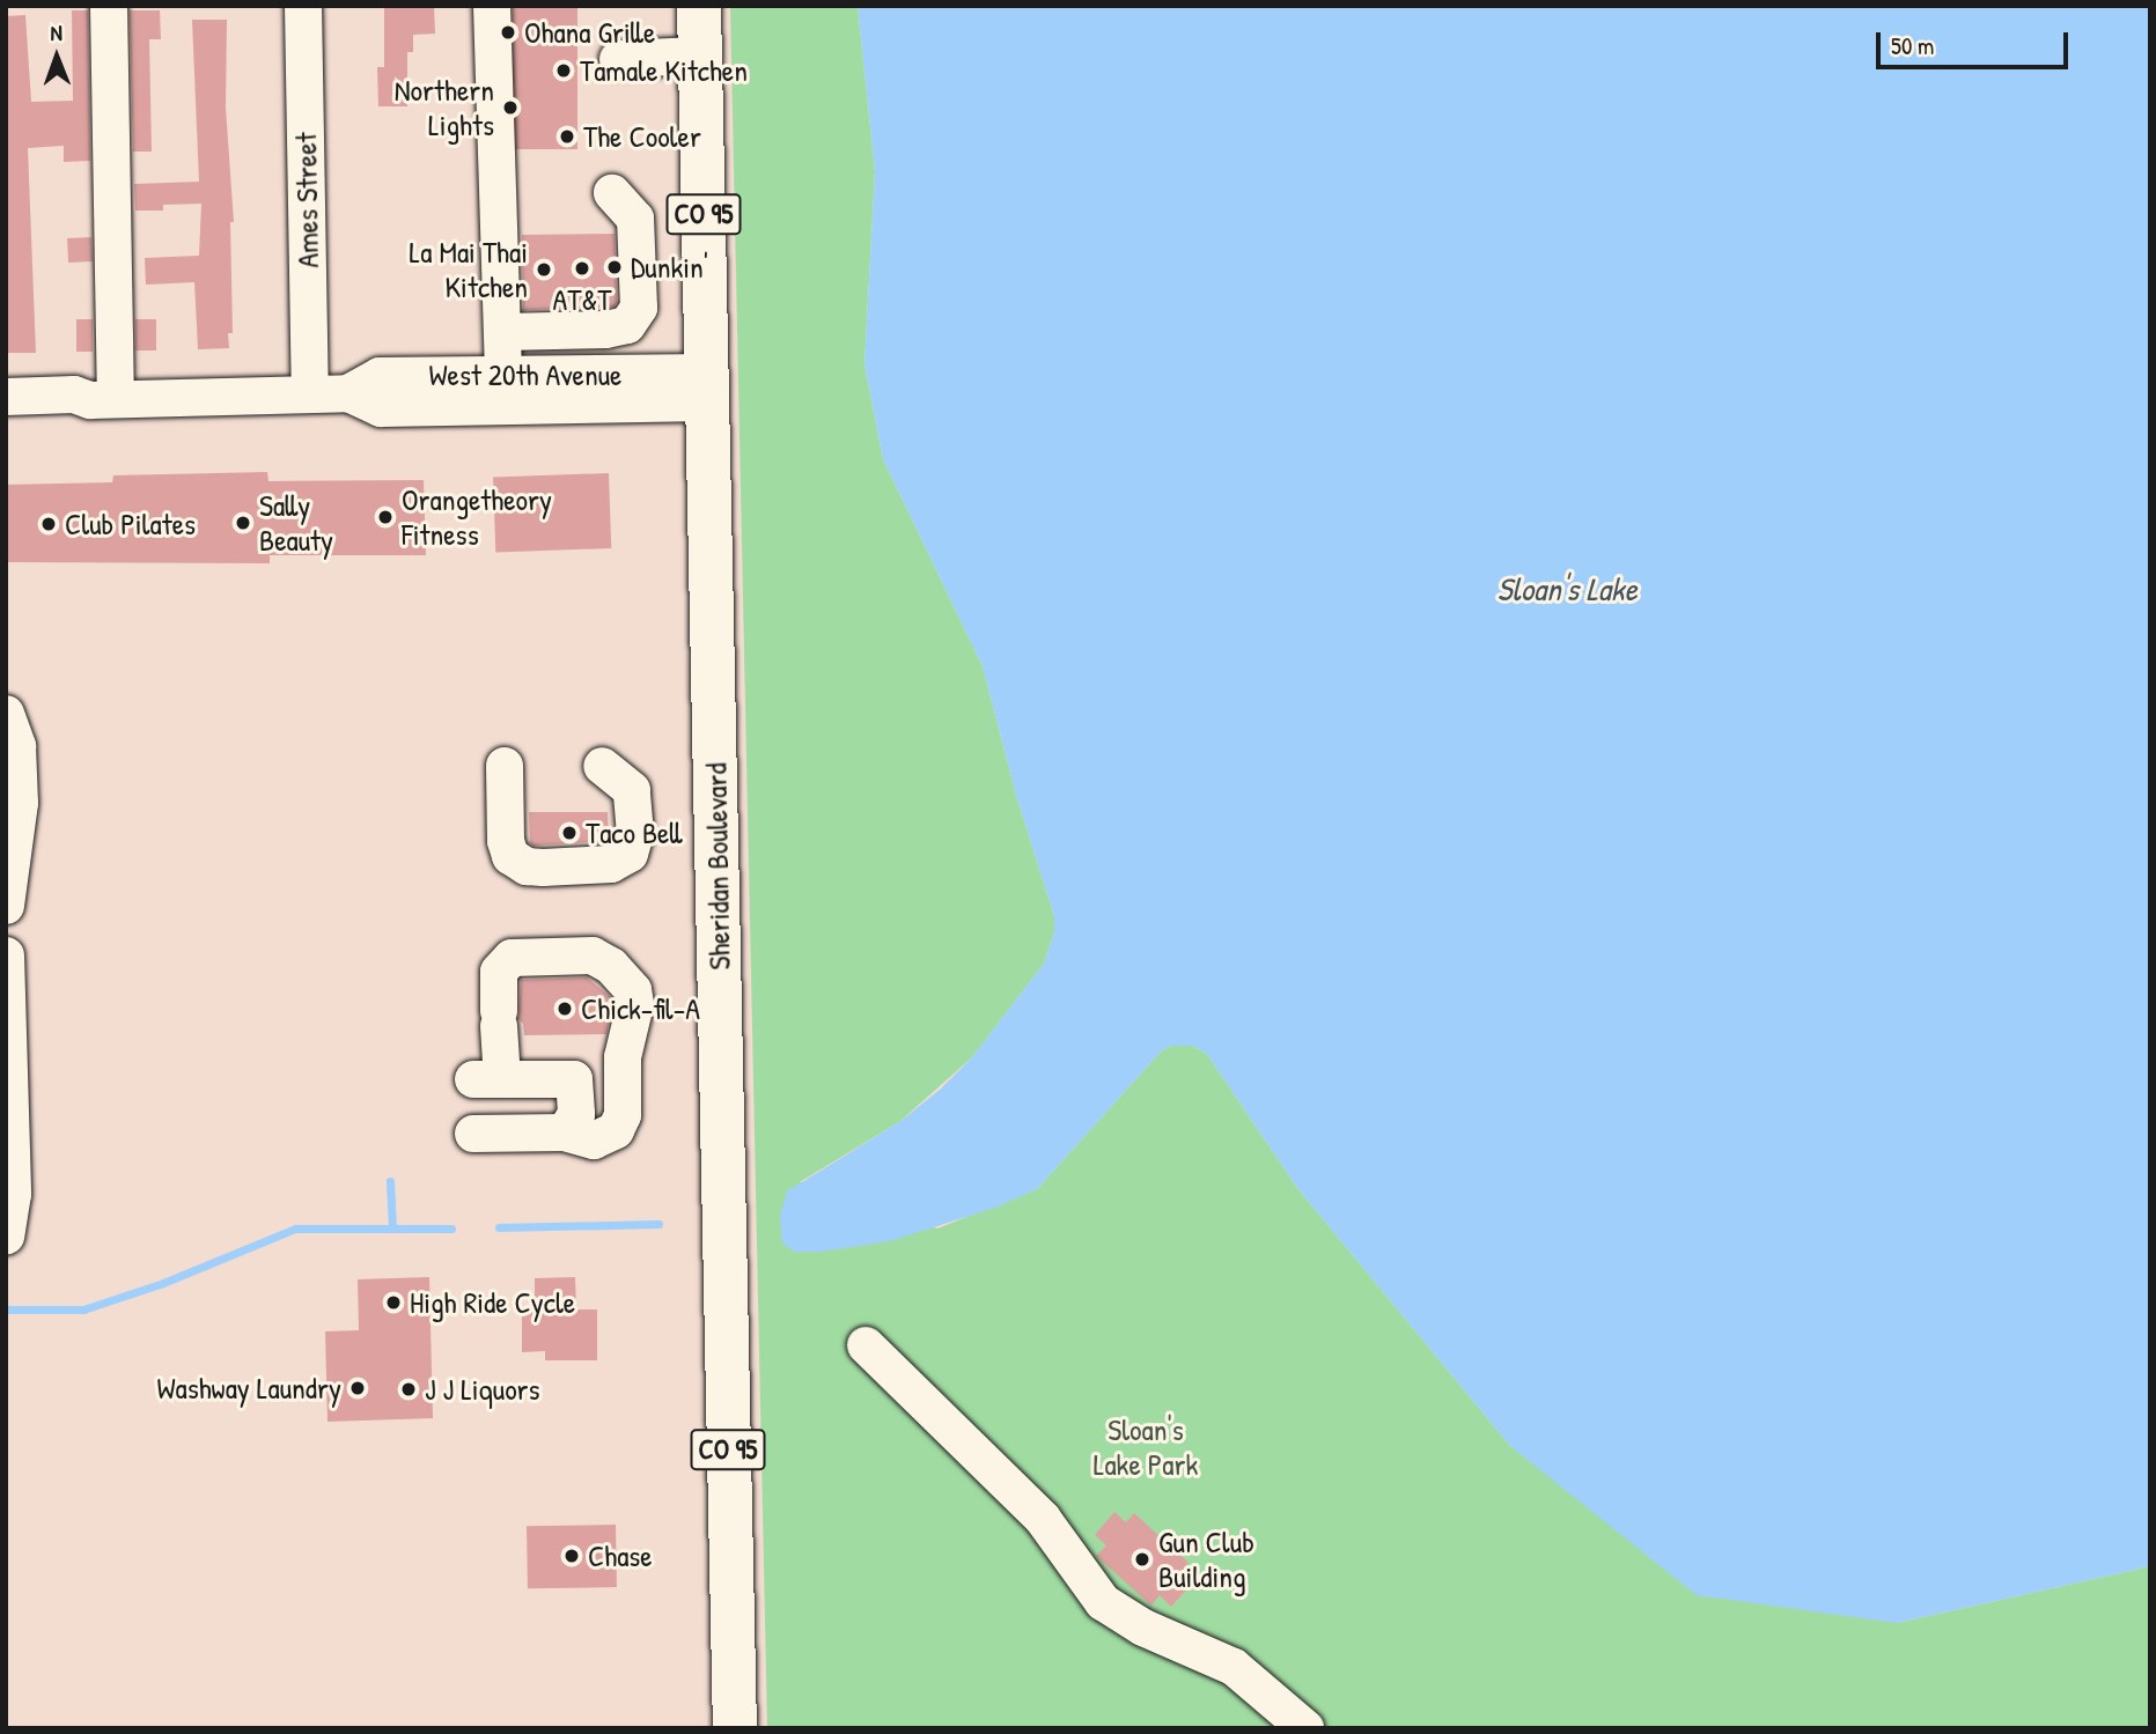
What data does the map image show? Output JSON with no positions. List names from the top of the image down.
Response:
{
  "streets": {
    "main road": ["CO 95", "Sheridan Boulevard"],
    "street": ["Ames Street", "West 20th Avenue"]
  },
  "crossings": [
    ["Ames Street", "West 20th Avenue"],
    ["West 20th Avenue", "Sheridan Boulevard"]
  ],
  "water": ["Sloan's Lake"],
  "parks": ["Sloan's Lake Park"],
  "places": [
    "Ohana Grille",
    "Tamale Kitchen",
    "Northern Lights",
    "The Cooler",
    "Dunkin'",
    "AT&T",
    "La Mai Thai Kitchen",
    "Orangetheory Fitness",
    "Sally Beauty",
    "Club Pilates",
    "Taco Bell",
    "Chick-fil-A",
    "High Ride Cycle",
    "Washway Laundry",
    "J J Liquors",
    "Chase",
    "Gun Club Building"
  ],
  "scale_bar": "50 m",
  "north": "top"
}
